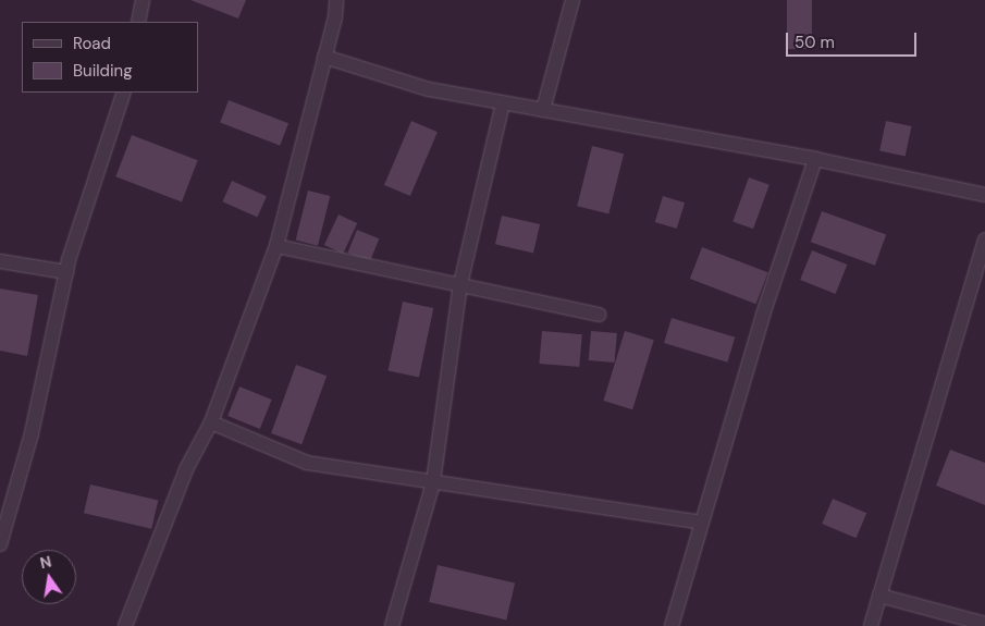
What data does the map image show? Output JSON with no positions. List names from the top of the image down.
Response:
{
  "legend": ["Road", "Building"],
  "scale_bar": "50 m",
  "north": "top"
}
